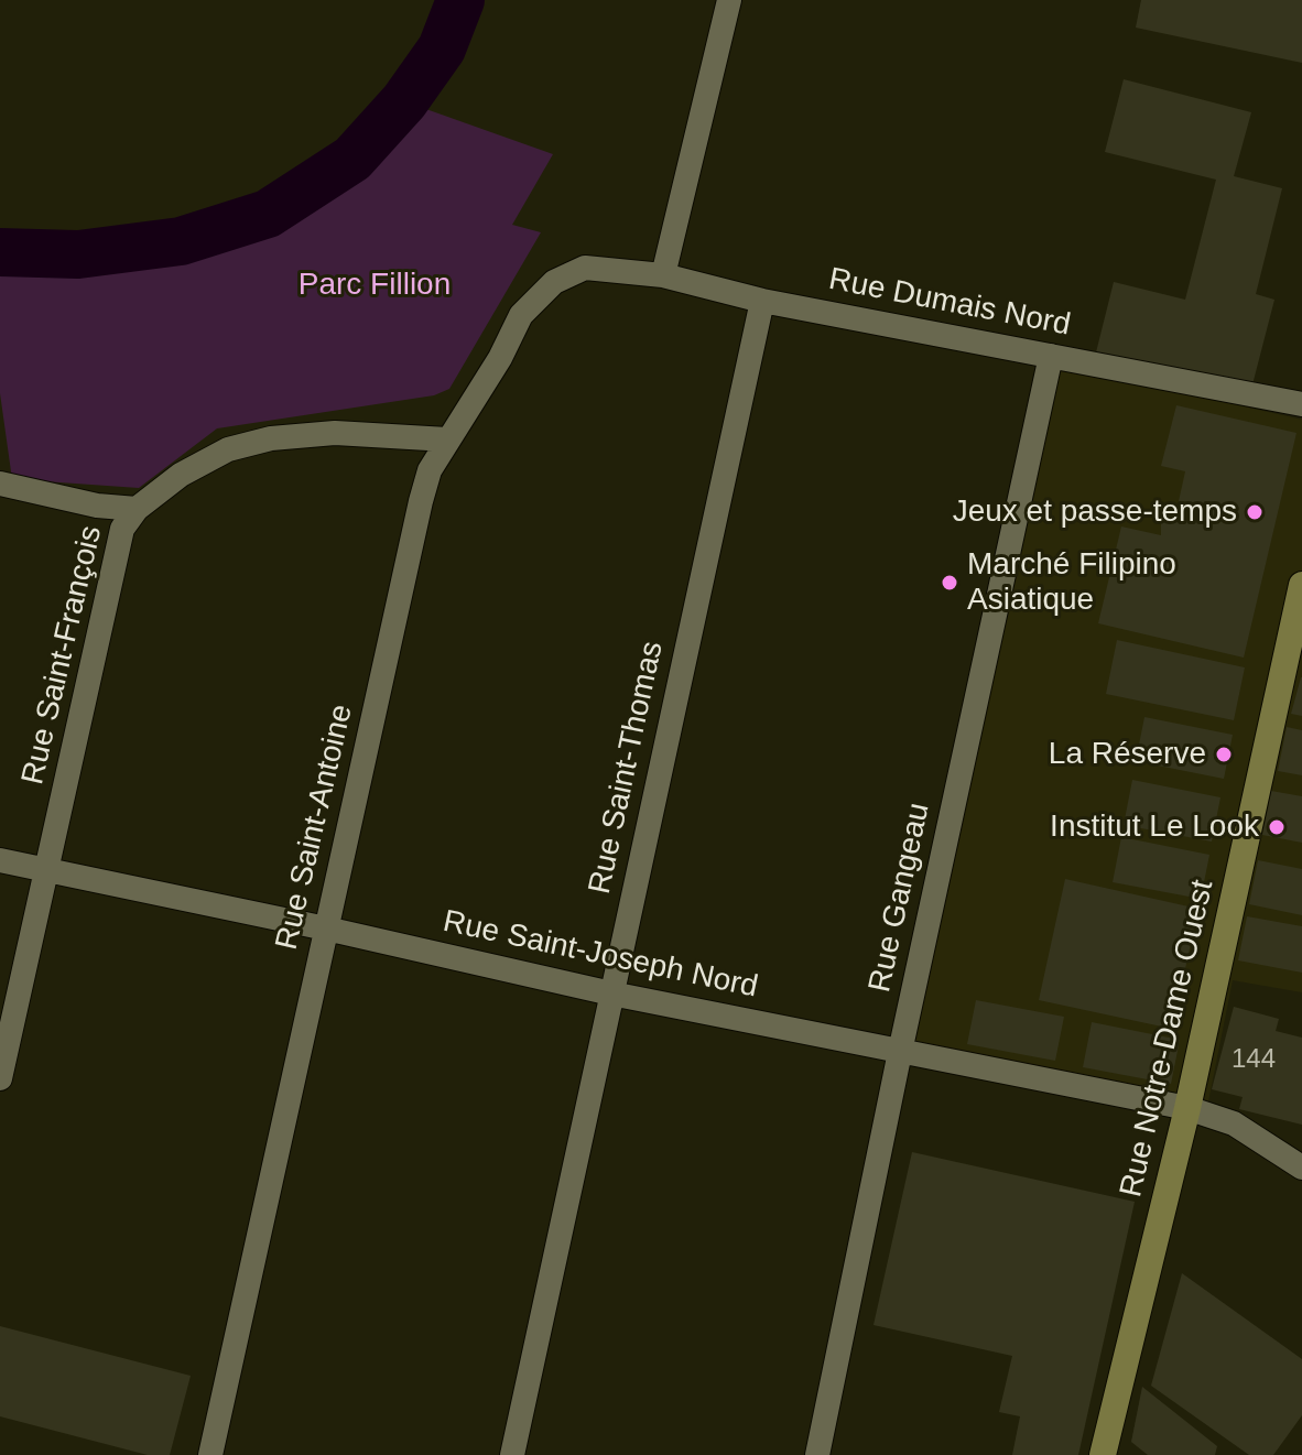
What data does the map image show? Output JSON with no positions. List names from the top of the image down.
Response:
{
  "streets": {
    "street": [
      "Rue Dumais Nord",
      "Rue Saint-François",
      "Rue Saint-Thomas",
      "Rue Saint-Antoine",
      "Rue Gangeau",
      "Rue Saint-Joseph Nord",
      "Rue Notre-Dame Ouest"
    ]
  },
  "crossings": [
    ["Rue Dumais Nord", "Rue Saint-Thomas"],
    ["Rue Dumais Nord", "Rue Saint-Antoine"],
    ["Rue Dumais Nord", "Rue Gangeau"],
    ["Rue Saint-François", "Rue Saint-Joseph Nord"],
    ["Rue Saint-Thomas", "Rue Saint-Joseph Nord"],
    ["Rue Saint-Antoine", "Rue Saint-Joseph Nord"],
    ["Rue Gangeau", "Rue Saint-Joseph Nord"],
    ["Rue Saint-Joseph Nord", "Rue Notre-Dame Ouest"]
  ],
  "parks": ["Parc Fillion"],
  "places": [
    "Jeux et passe-temps",
    "Marché Filipino Asiatique",
    "La Réserve",
    "Institut Le Look"
  ],
  "house_numbers": ["144"]
}
